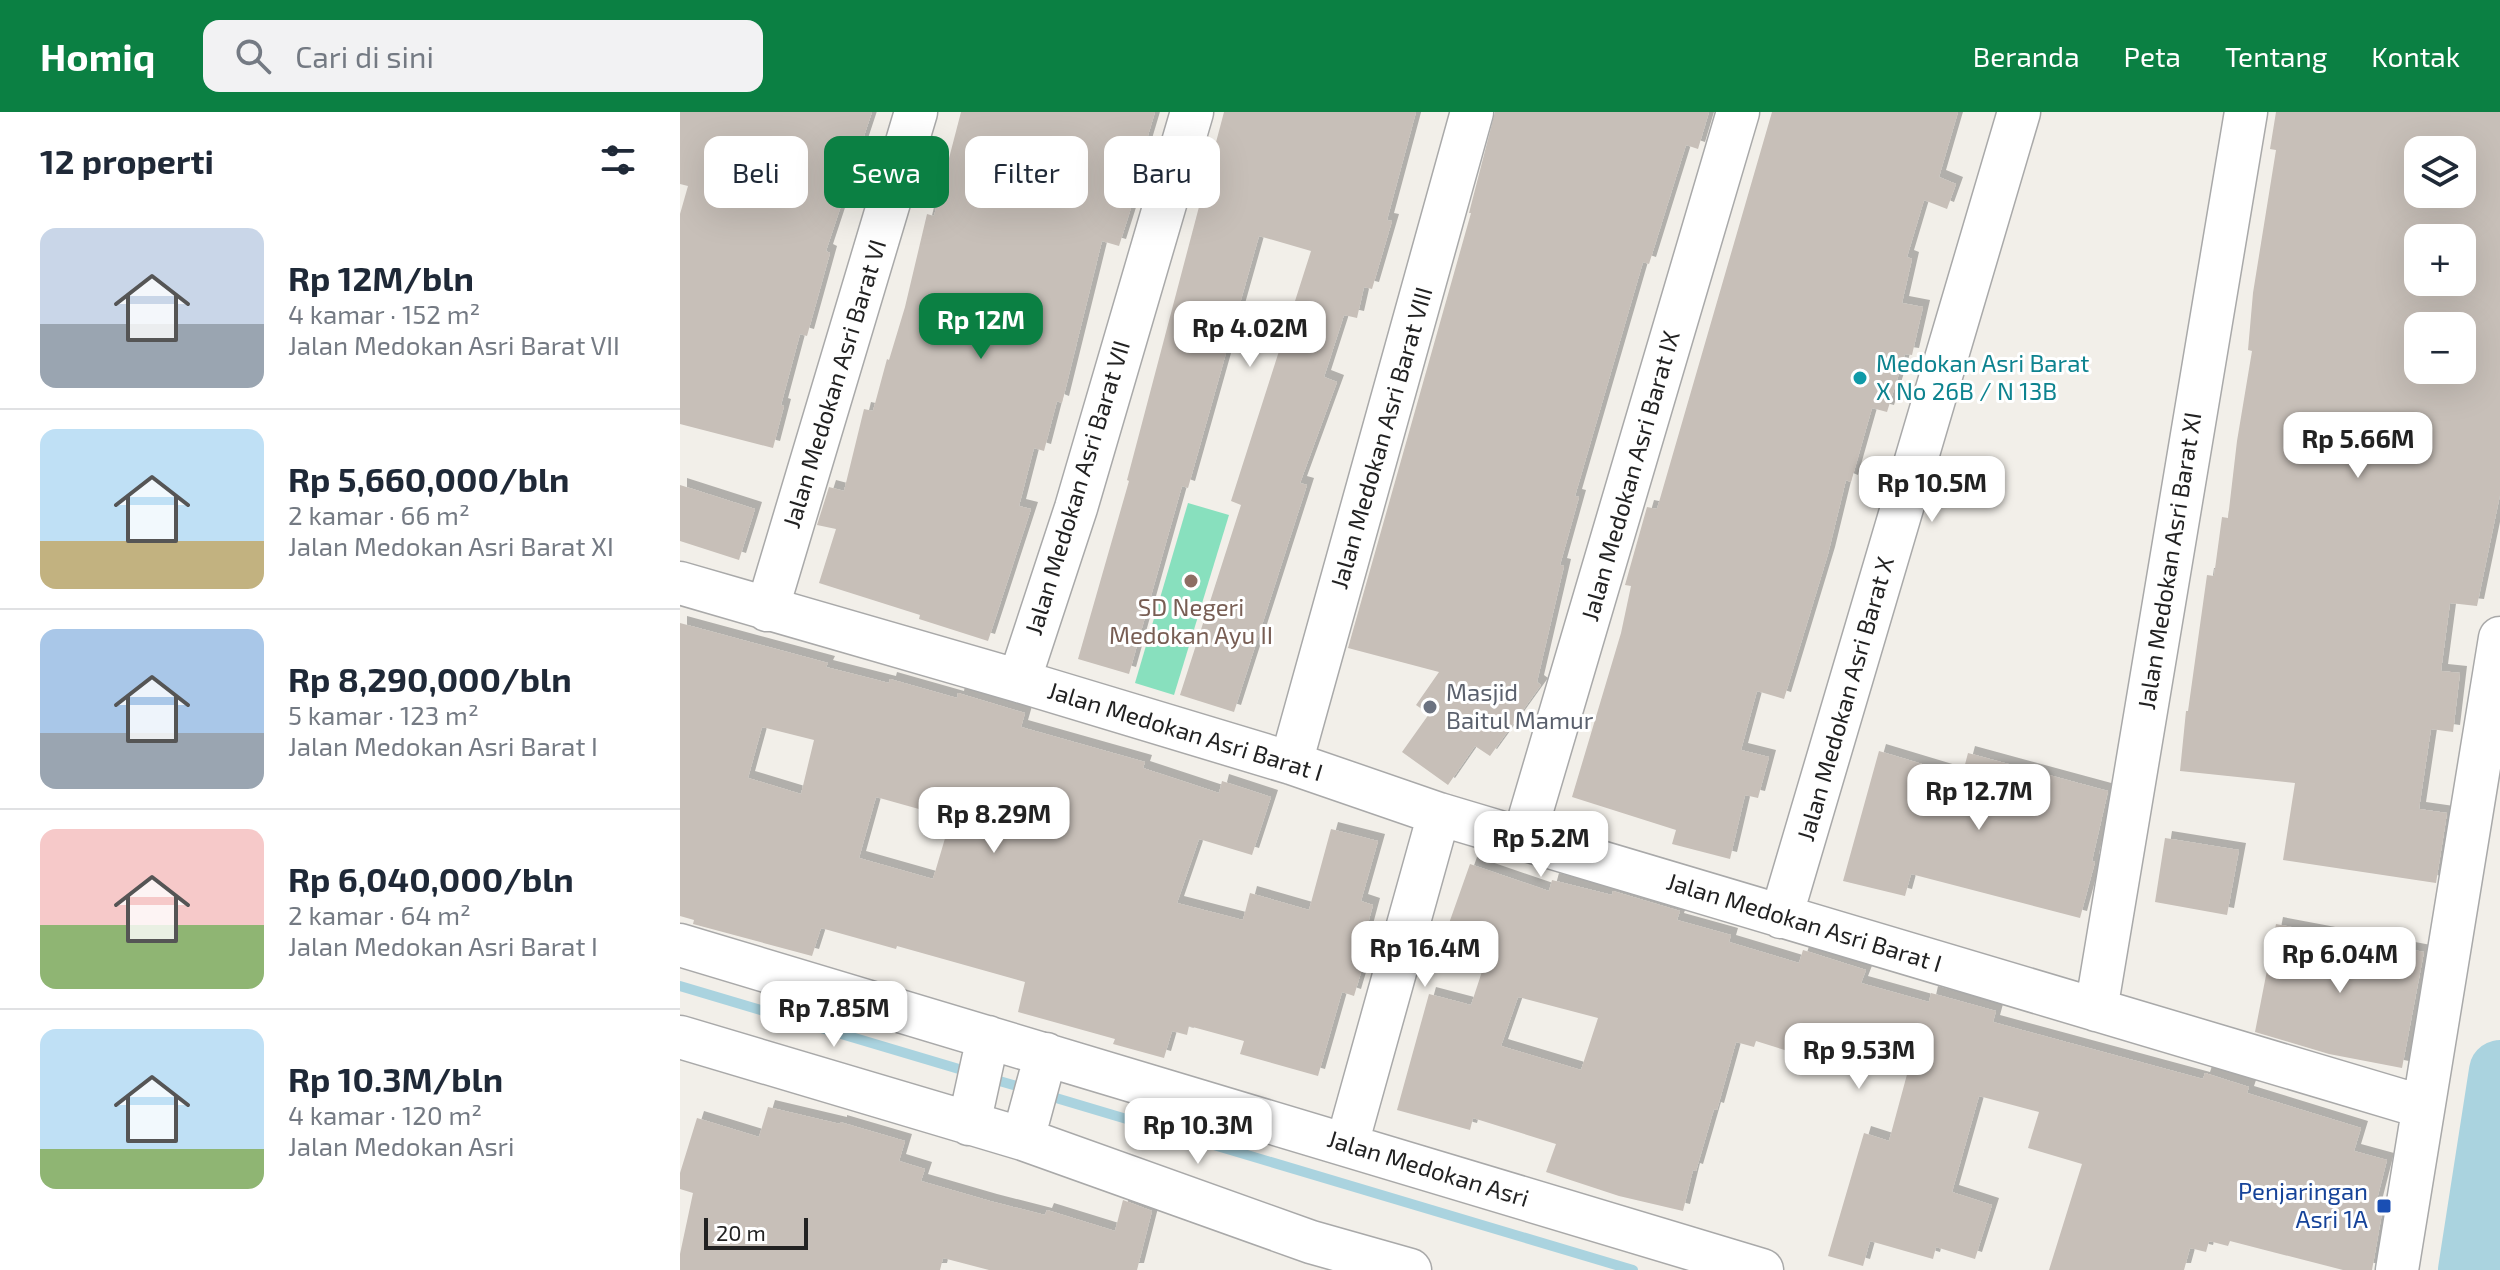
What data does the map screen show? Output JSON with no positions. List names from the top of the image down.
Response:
{
  "streets": {
    "street": [
      "Jalan Medokan Asri Barat VI",
      "Jalan Medokan Asri Barat VIII",
      "Jalan Medokan Asri Barat IX",
      "Jalan Medokan Asri Barat VII",
      "Jalan Medokan Asri Barat XI",
      "Jalan Medokan Asri Barat X",
      "Jalan Medokan Asri Barat I",
      "Jalan Medokan Asri"
    ]
  },
  "crossings": [
    ["Jalan Medokan Asri Barat VI", "Jalan Medokan Asri Barat I"],
    ["Jalan Medokan Asri Barat VIII", "Jalan Medokan Asri Barat I"],
    ["Jalan Medokan Asri Barat IX", "Jalan Medokan Asri Barat I"],
    ["Jalan Medokan Asri Barat VII", "Jalan Medokan Asri Barat I"],
    ["Jalan Medokan Asri Barat XI", "Jalan Medokan Asri Barat I"],
    ["Jalan Medokan Asri Barat X", "Jalan Medokan Asri Barat I"]
  ],
  "places": {
    "other": ["Medokan Asri Barat X No 26B / N 13B", "SD Negeri Medokan Ayu II", "Masjid Baitul Mamur"],
    "transit": ["Penjaringan Asri 1A"]
  },
  "scale_bar": "20 m",
  "page": {
    "header": "Homiq",
    "search": "Cari di sini",
    "nav": [
      "Beranda",
      "Peta",
      "Tentang",
      "Kontak"
    ],
    "heading": "12 properti",
    "map_buttons": ["+", "−"],
    "chip": [
      "Beli",
      "Sewa",
      "Filter",
      "Baru"
    ],
    "list": [
      {
        "name": "Rp 12M/bln",
        "note": "4 kamar · 152 m² · Jalan Medokan Asri Barat VII"
      },
      {
        "name": "Rp 5,660,000/bln",
        "note": "2 kamar · 66 m² · Jalan Medokan Asri Barat XI"
      },
      {
        "name": "Rp 8,290,000/bln",
        "note": "5 kamar · 123 m² · Jalan Medokan Asri Barat I"
      },
      {
        "name": "Rp 6,040,000/bln",
        "note": "2 kamar · 64 m² · Jalan Medokan Asri Barat I"
      },
      {
        "name": "Rp 10.3M/bln",
        "note": "4 kamar · 120 m² · Jalan Medokan Asri"
      }
    ],
    "price": [
      "Rp 12M",
      "Rp 4.02M",
      "Rp 5.66M",
      "Rp 10.5M",
      "Rp 12.7M",
      "Rp 8.29M",
      "Rp 5.2M",
      "Rp 16.4M",
      "Rp 6.04M",
      "Rp 7.85M",
      "Rp 9.53M",
      "Rp 10.3M"
    ],
    "scale": "20 m"
  }
}
